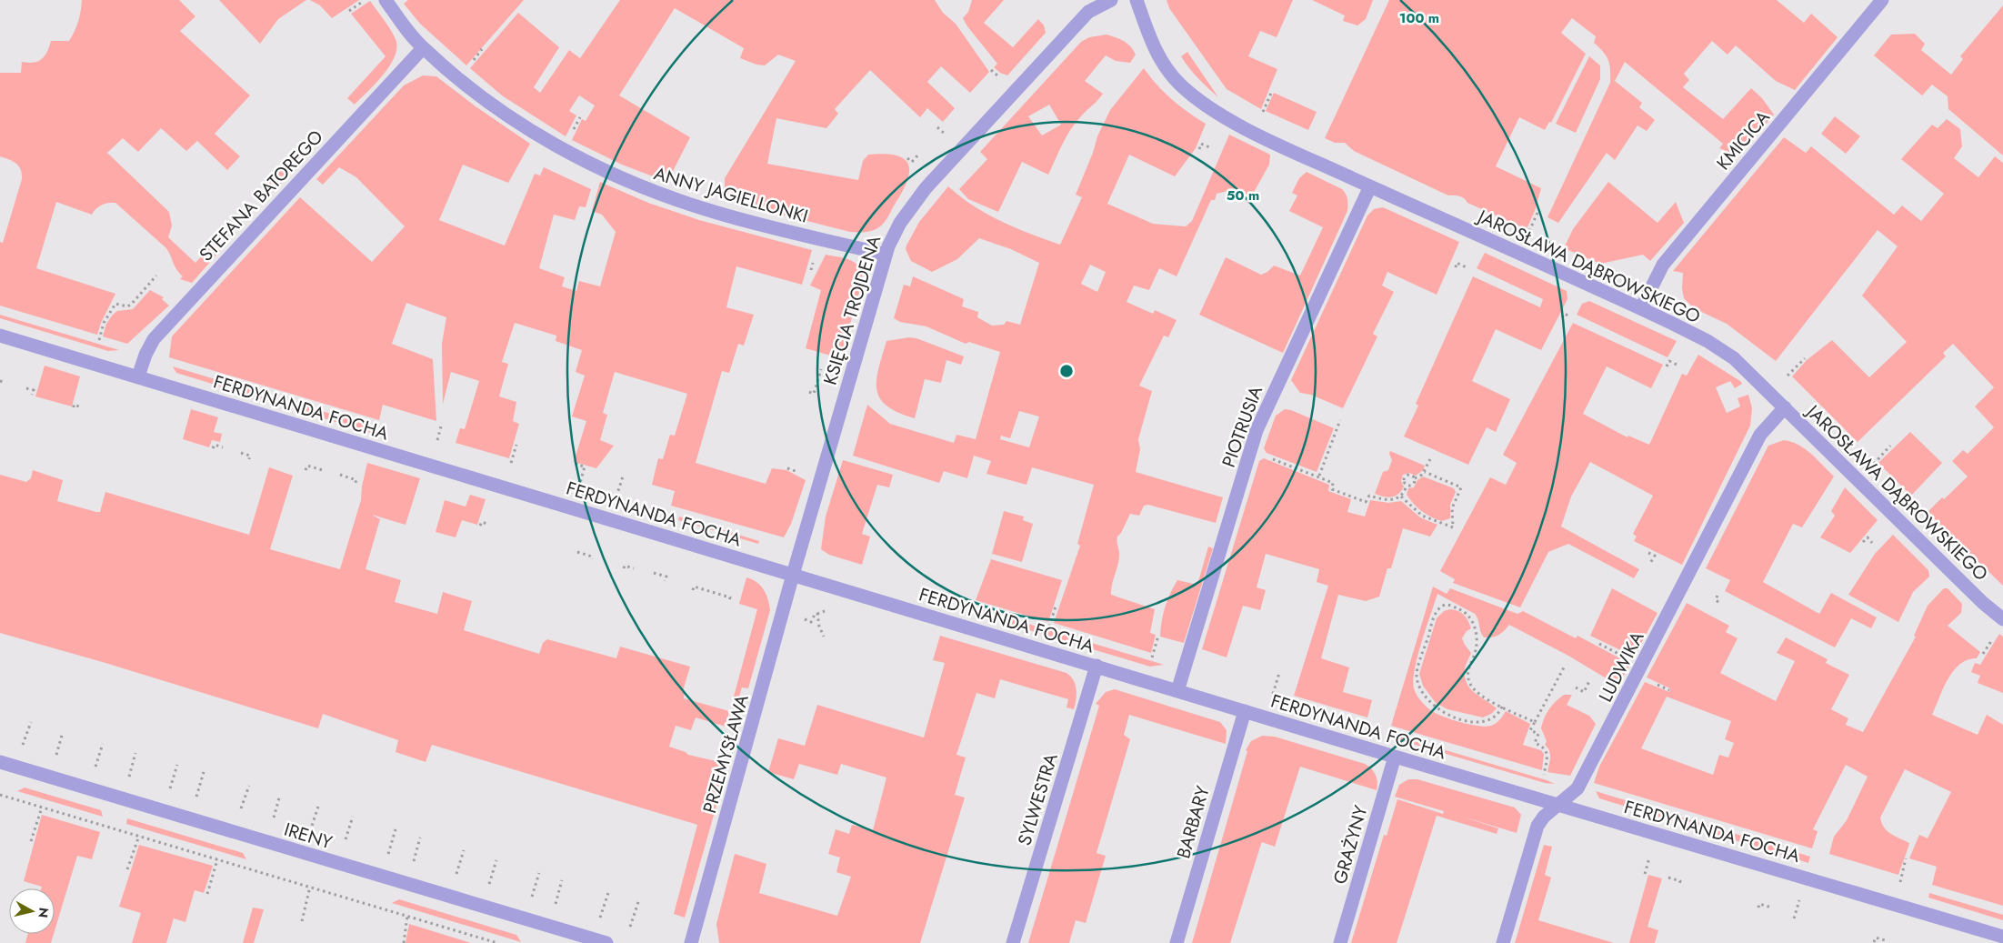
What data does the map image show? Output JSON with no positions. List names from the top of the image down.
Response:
{
  "streets": {
    "street": [
      "KMICICA",
      "ANNY JAGIELLONKI",
      "STEFANA BATOREGO",
      "JAROSŁAWA DĄBROWSKIEGO",
      "KSIĘCIA TROJDENA",
      "FERDYNANDA FOCHA",
      "PIOTRUSIA",
      "LUDWIKA",
      "PRZEMYSŁAWA",
      "SYLWESTRA",
      "BARBARY",
      "IRENY",
      "GRAŻYNY"
    ]
  },
  "crossings": [
    ["KMICICA", "JAROSŁAWA DĄBROWSKIEGO"],
    ["ANNY JAGIELLONKI", "STEFANA BATOREGO"],
    ["ANNY JAGIELLONKI", "KSIĘCIA TROJDENA"],
    ["STEFANA BATOREGO", "FERDYNANDA FOCHA"],
    ["JAROSŁAWA DĄBROWSKIEGO", "PIOTRUSIA"],
    ["JAROSŁAWA DĄBROWSKIEGO", "LUDWIKA"],
    ["KSIĘCIA TROJDENA", "FERDYNANDA FOCHA"],
    ["KSIĘCIA TROJDENA", "PRZEMYSŁAWA"],
    ["FERDYNANDA FOCHA", "PIOTRUSIA"],
    ["FERDYNANDA FOCHA", "LUDWIKA"],
    ["FERDYNANDA FOCHA", "PRZEMYSŁAWA"],
    ["FERDYNANDA FOCHA", "SYLWESTRA"],
    ["FERDYNANDA FOCHA", "BARBARY"],
    ["FERDYNANDA FOCHA", "GRAŻYNY"]
  ],
  "north": "right",
  "rings": ["100 m", "50 m"]
}
